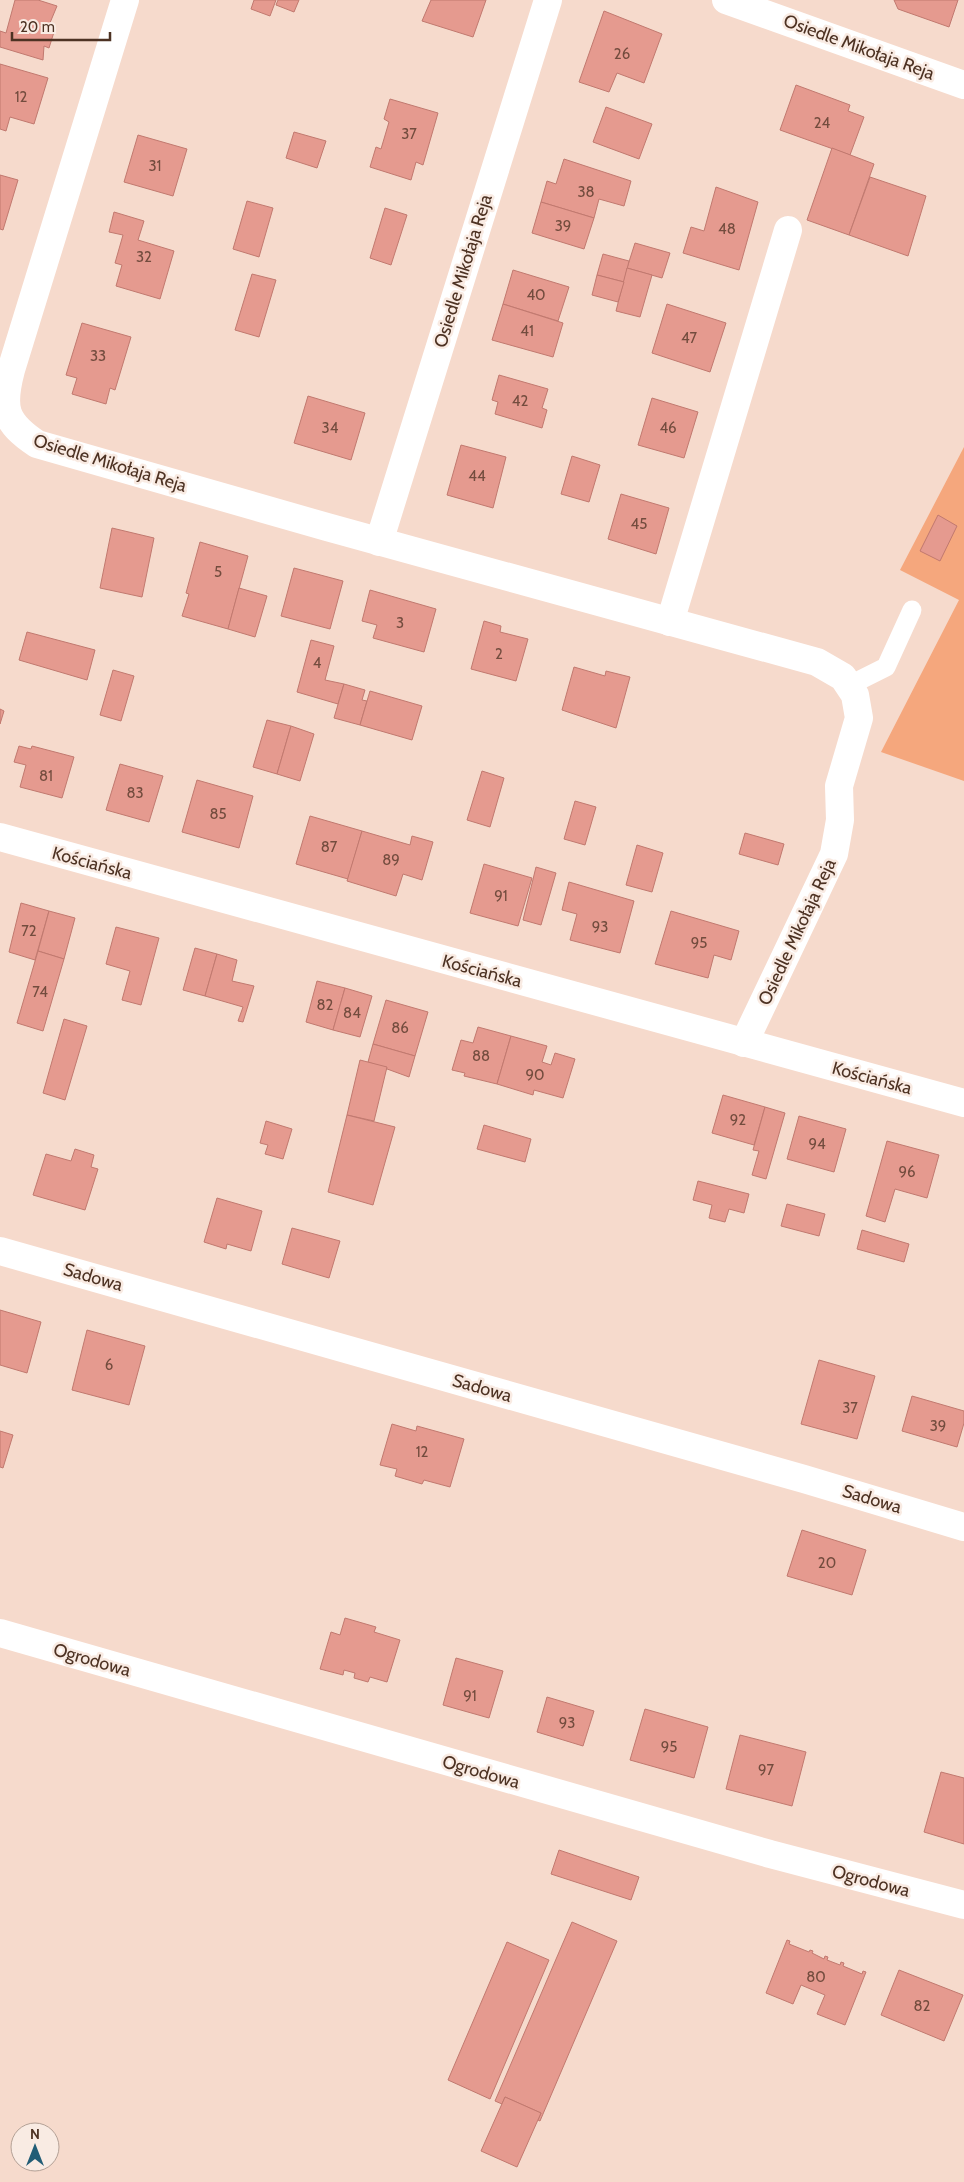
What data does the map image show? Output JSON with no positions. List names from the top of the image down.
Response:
{
  "streets": {
    "street": [
      "Osiedle Mikołaja Reja",
      "Kościańska",
      "Sadowa",
      "Ogrodowa"
    ]
  },
  "crossings": [
    ["Osiedle Mikołaja Reja", "Kościańska"]
  ],
  "house_numbers": [
    "26",
    "12",
    "24",
    "37",
    "31",
    "38",
    "39",
    "48",
    "32",
    "40",
    "41",
    "47",
    "33",
    "42",
    "34",
    "46",
    "44",
    "45",
    "5",
    "3",
    "2",
    "4",
    "81",
    "83",
    "85",
    "87",
    "89",
    "91",
    "93",
    "72",
    "95",
    "74",
    "82",
    "84",
    "86",
    "88",
    "90",
    "92",
    "94",
    "96",
    "6",
    "37",
    "39",
    "12",
    "20",
    "91",
    "93",
    "95",
    "97",
    "80",
    "82"
  ],
  "scale_bar": "20 m",
  "north": "top"
}
